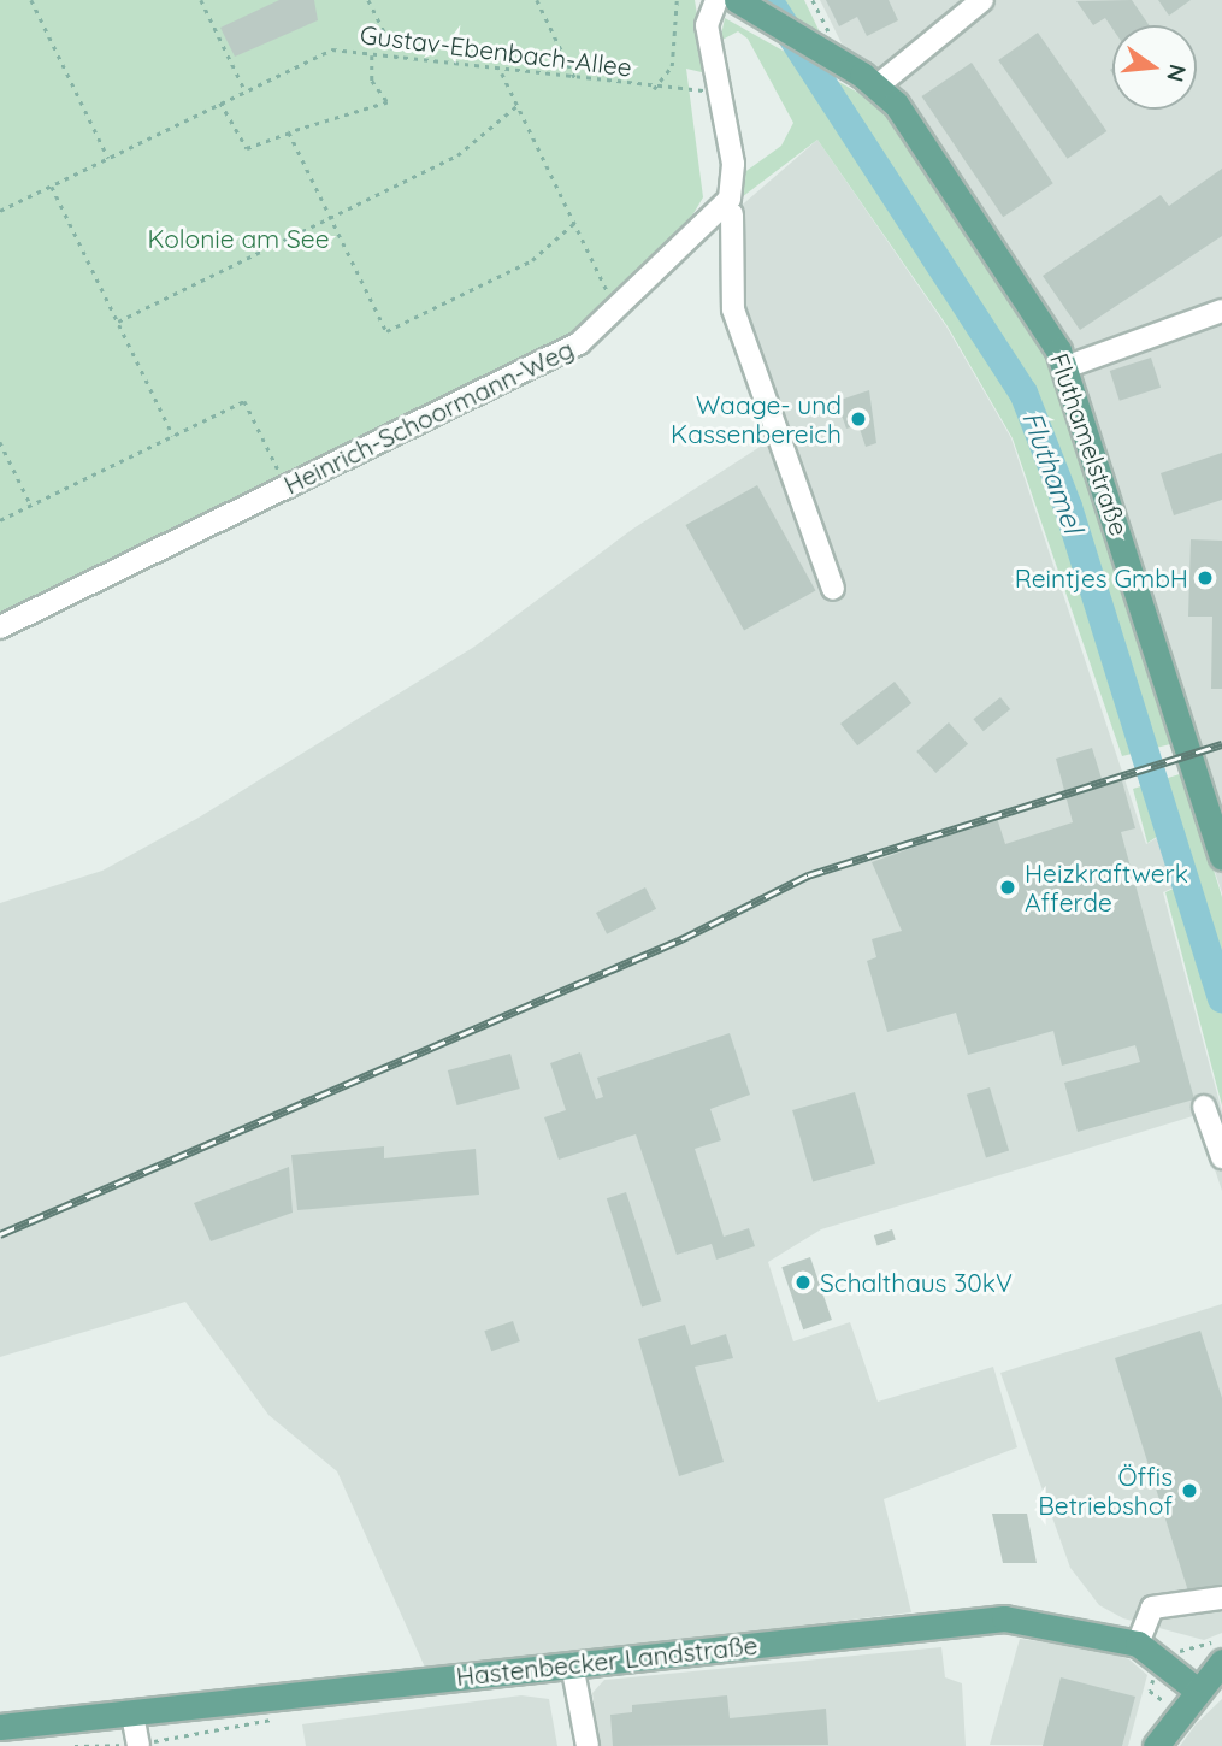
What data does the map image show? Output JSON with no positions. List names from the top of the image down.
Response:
{
  "streets": {
    "main road": ["Fluthamelstraße", "Hastenbecker Landstraße"],
    "street": ["Heinrich-Schoormann-Weg"],
    "path": ["Gustav-Ebenbach-Allee"]
  },
  "crossings": [
    ["Gustav-Ebenbach-Allee", "Heinrich-Schoormann-Weg"]
  ],
  "water": ["Fluthamel"],
  "parks": ["Kolonie am See"],
  "places": [
    "Waage- und Kassenbereich",
    "Reintjes GmbH",
    "Heizkraftwerk Afferde",
    "Schalthaus 30kV",
    "Öffis Betriebshof"
  ],
  "north": "right"
}
